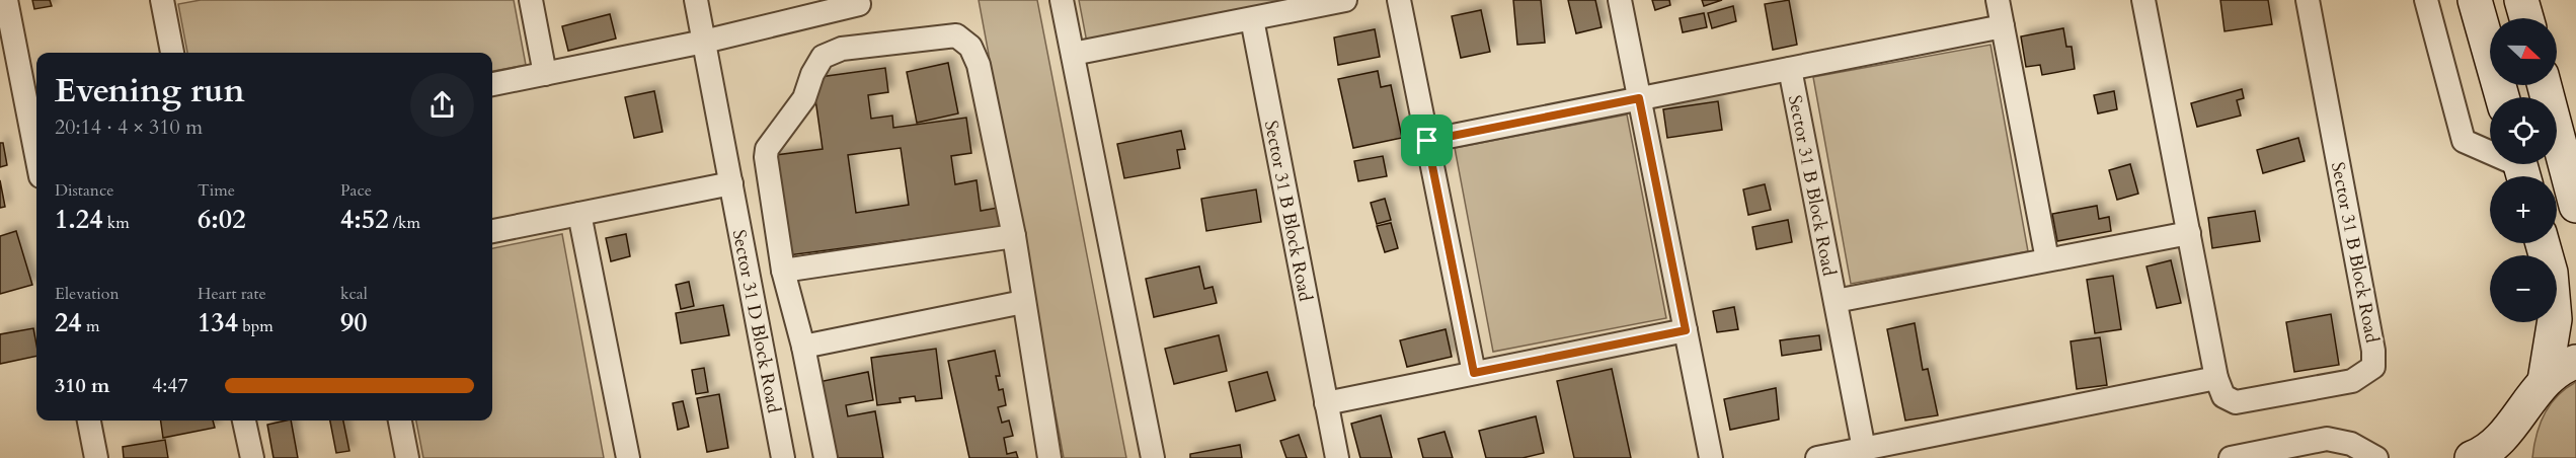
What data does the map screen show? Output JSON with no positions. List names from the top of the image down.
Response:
{
  "streets": {
    "street": ["Sector 31 B Block Road", "Sector 31 D Block Road"]
  },
  "north": "right",
  "page": {
    "map_buttons": ["+", "−"],
    "heading": ["Evening run", "20:14 · 4 × 310 m"],
    "stats": [
      ["Distance", "1.24 km"],
      ["Time", "6:02"],
      ["Pace", "4:52 /km"],
      ["Elevation", "24 m"],
      ["Heart rate", "134 bpm"],
      ["kcal", "90"]
    ],
    "list": [
      {
        "name": "310 m",
        "note": "4:47"
      }
    ]
  }
}
